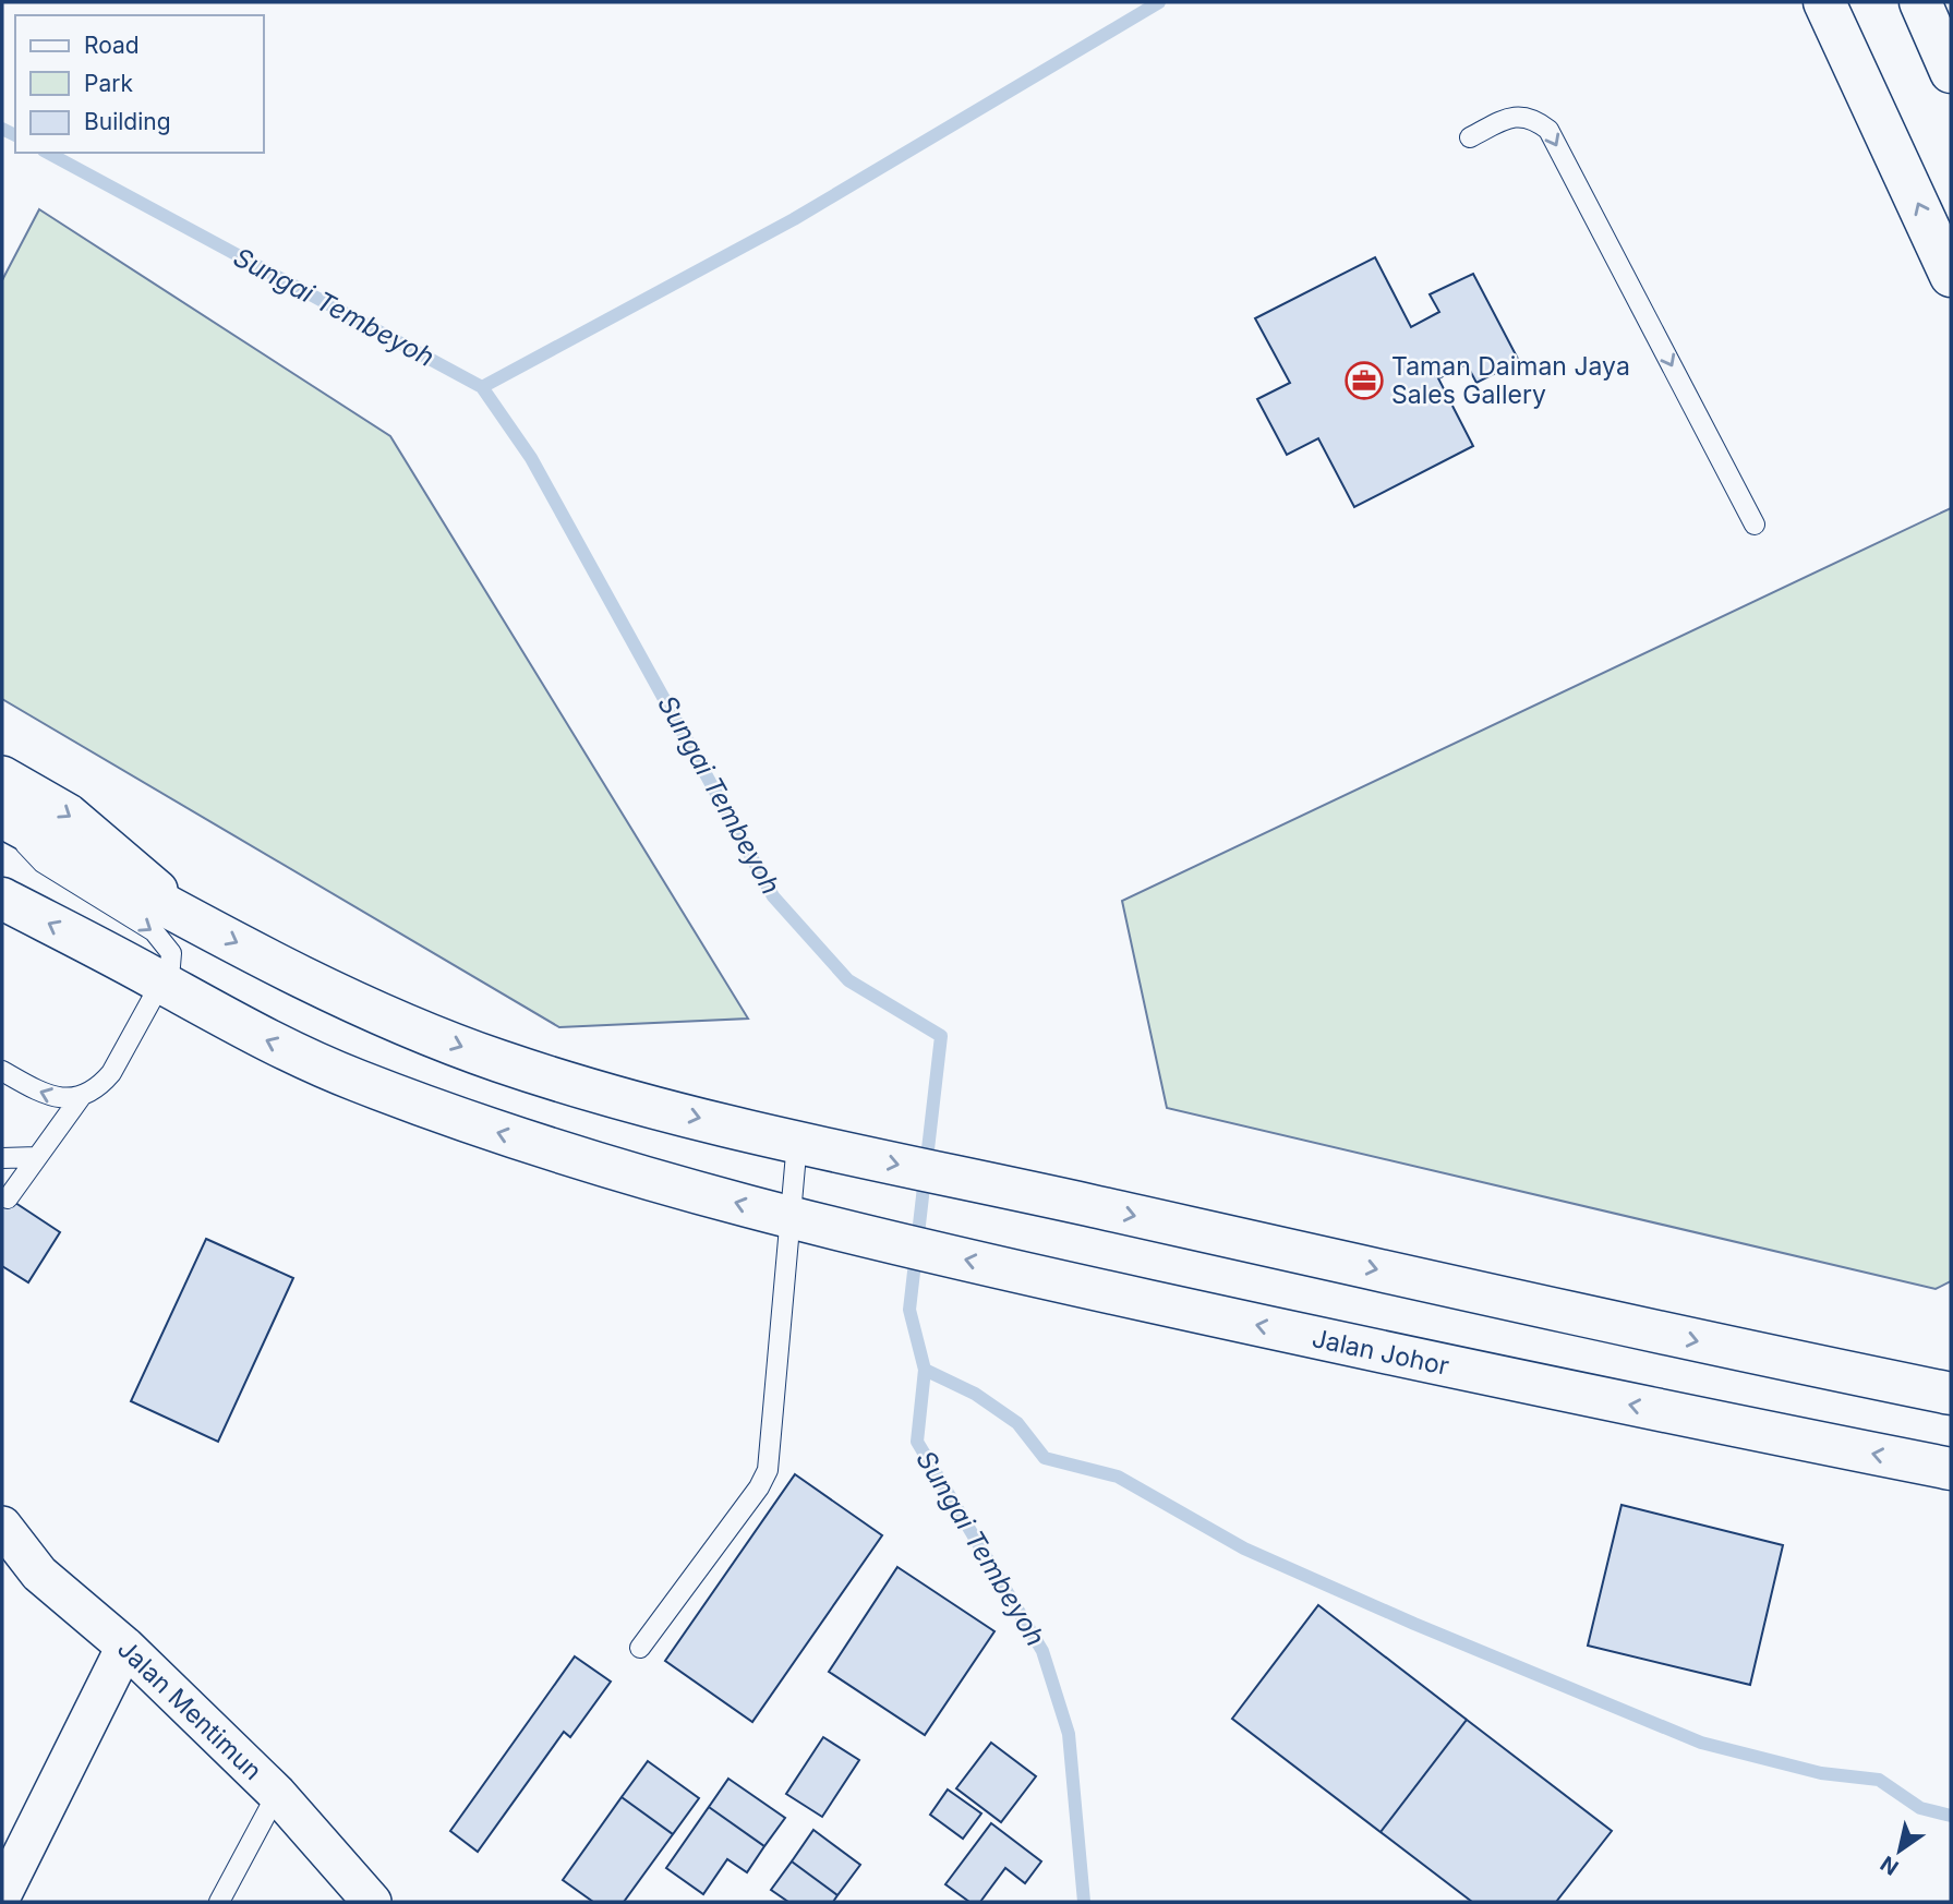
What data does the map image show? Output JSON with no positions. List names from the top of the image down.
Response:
{
  "streets": {
    "main road": ["Jalan Johor"],
    "street": ["Jalan Mentimun"]
  },
  "water": ["Sungai Tembeyoh"],
  "places": {
    "office": ["Taman Daiman Jaya Sales Gallery"]
  },
  "legend": ["Road", "Park", "Building"],
  "north": "bottom left"
}
